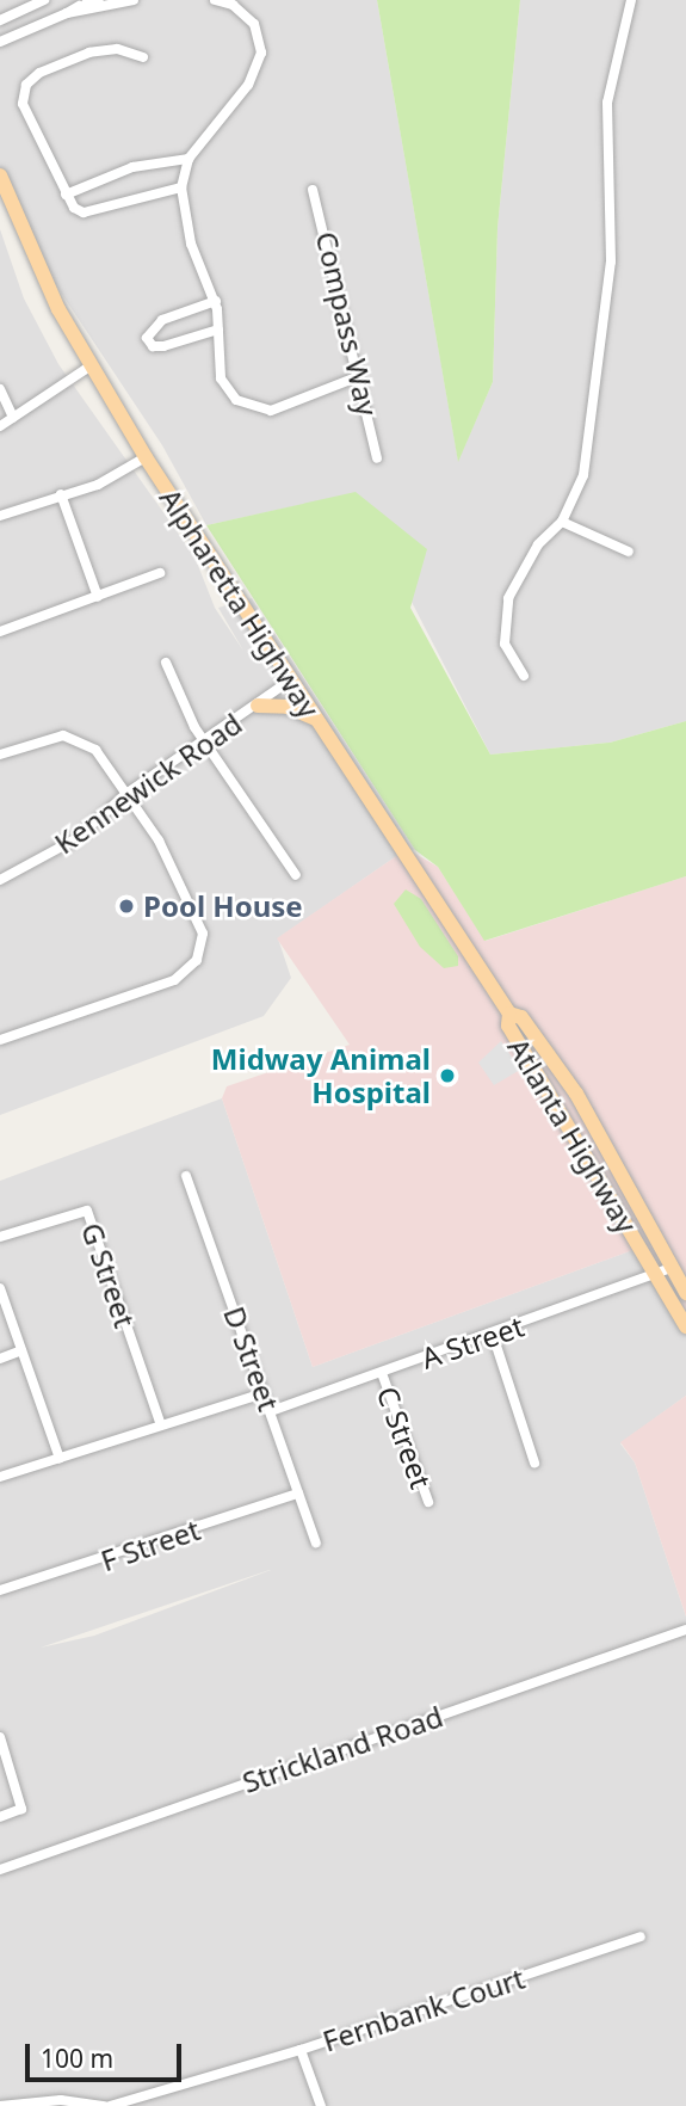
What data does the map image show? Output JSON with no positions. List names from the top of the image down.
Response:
{
  "streets": {
    "main road": ["Alpharetta Highway", "Atlanta Highway"],
    "street": [
      "Compass Way",
      "Kennewick Road",
      "G Street",
      "A Street",
      "D Street",
      "C Street",
      "F Street",
      "Strickland Road",
      "Fernbank Court"
    ]
  },
  "crossings": [
    ["Alpharetta Highway", "Kennewick Road"],
    ["Alpharetta Highway", "Atlanta Highway"],
    ["Atlanta Highway", "A Street"],
    ["A Street", "D Street"],
    ["A Street", "C Street"],
    ["D Street", "F Street"]
  ],
  "places": ["Pool House", "Midway Animal Hospital"],
  "scale_bar": "100 m"
}
